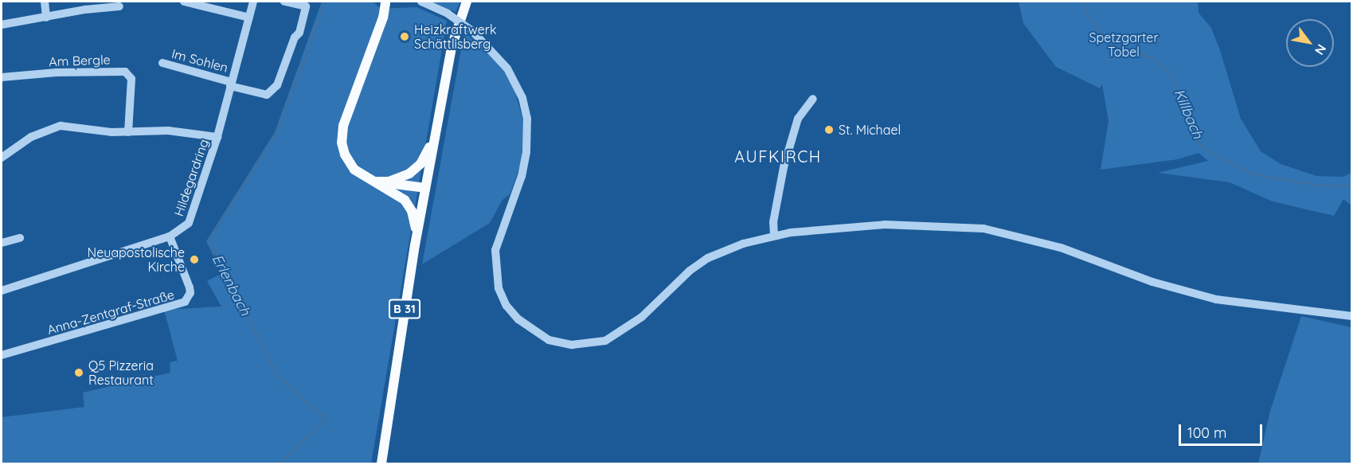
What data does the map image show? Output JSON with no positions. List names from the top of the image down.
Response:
{
  "streets": {
    "main road": ["B 31"],
    "street": [
      "Am Bergle",
      "Im Sohlen",
      "Hildegardring",
      "Anna-Zentgraf-Straße"
    ]
  },
  "crossings": [
    ["Im Sohlen", "Hildegardring"],
    ["Hildegardring", "Anna-Zentgraf-Straße"]
  ],
  "districts": ["AUFKIRCH"],
  "water": ["Killbach", "Erlenbach"],
  "parks": ["Spetzgarter Tobel"],
  "places": [
    "Heizkraftwerk Schättlisberg",
    "St. Michael",
    "Neuapostolische Kirche",
    "Q5 Pizzeria Restaurant"
  ],
  "scale_bar": "100 m",
  "north": "bottom right"
}
